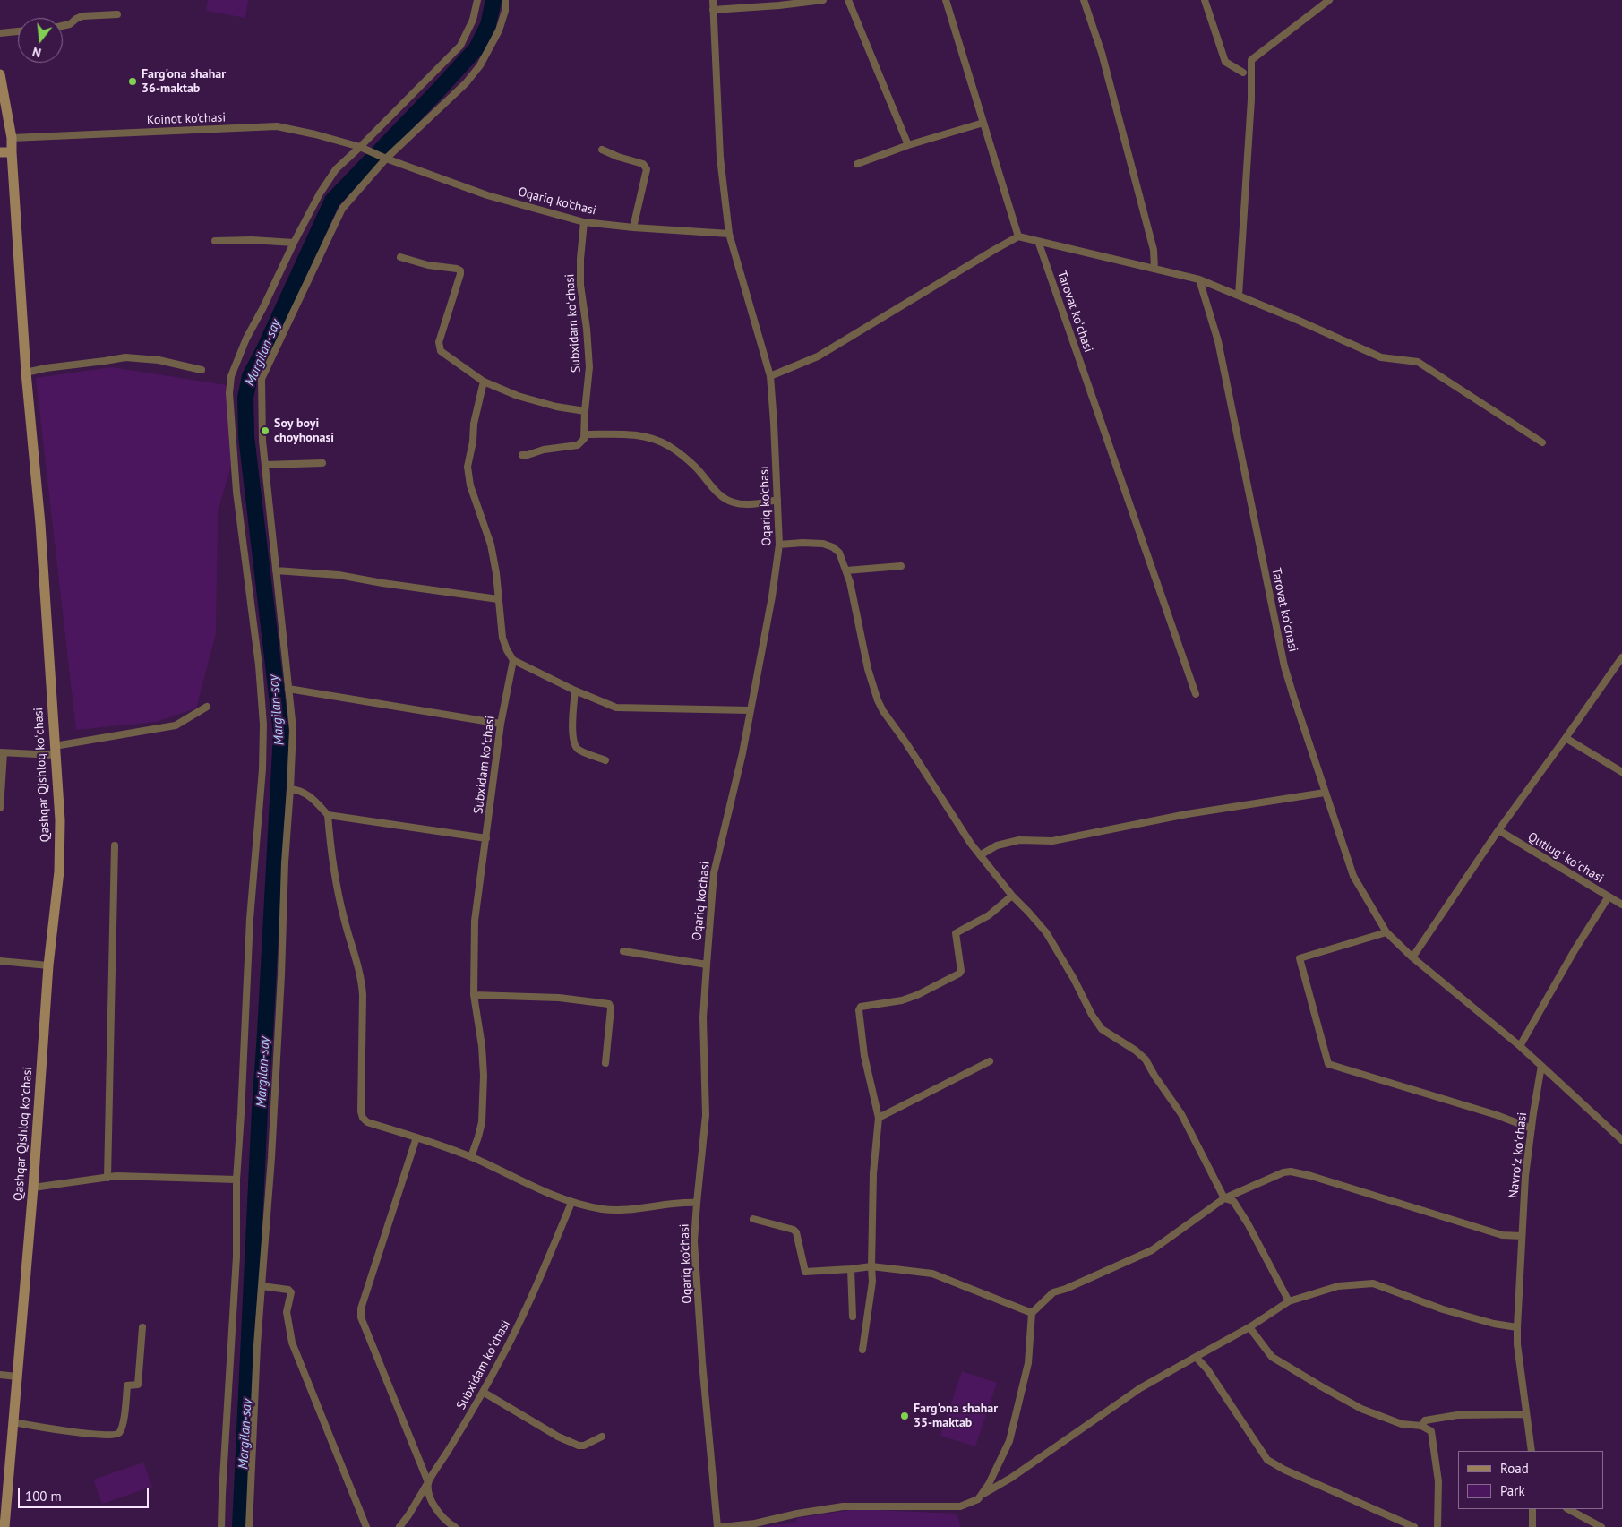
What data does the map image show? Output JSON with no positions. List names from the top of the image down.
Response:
{
  "streets": {
    "main road": ["Qashqar Qishloq koʻchasi"],
    "street": [
      "Koinot ko'chasi",
      "Oqariq ko'chasi",
      "Tarovat koʻchasi",
      "Subxidam koʻchasi",
      "Qutlugʻ koʻchasi",
      "Navroʻz koʻchasi"
    ]
  },
  "crossings": [
    ["Koinot ko'chasi", "Oqariq ko'chasi"],
    ["Koinot ko'chasi", "Qashqar Qishloq koʻchasi"],
    ["Oqariq ko'chasi", "Subxidam koʻchasi"]
  ],
  "water": ["Margilan-say"],
  "places": ["Farg'ona shahar 36-maktab", "Soy boyi choyhonasi", "Farg'ona shahar 35-maktab"],
  "legend": ["Road", "Park"],
  "scale_bar": "100 m",
  "north": "bottom"
}
